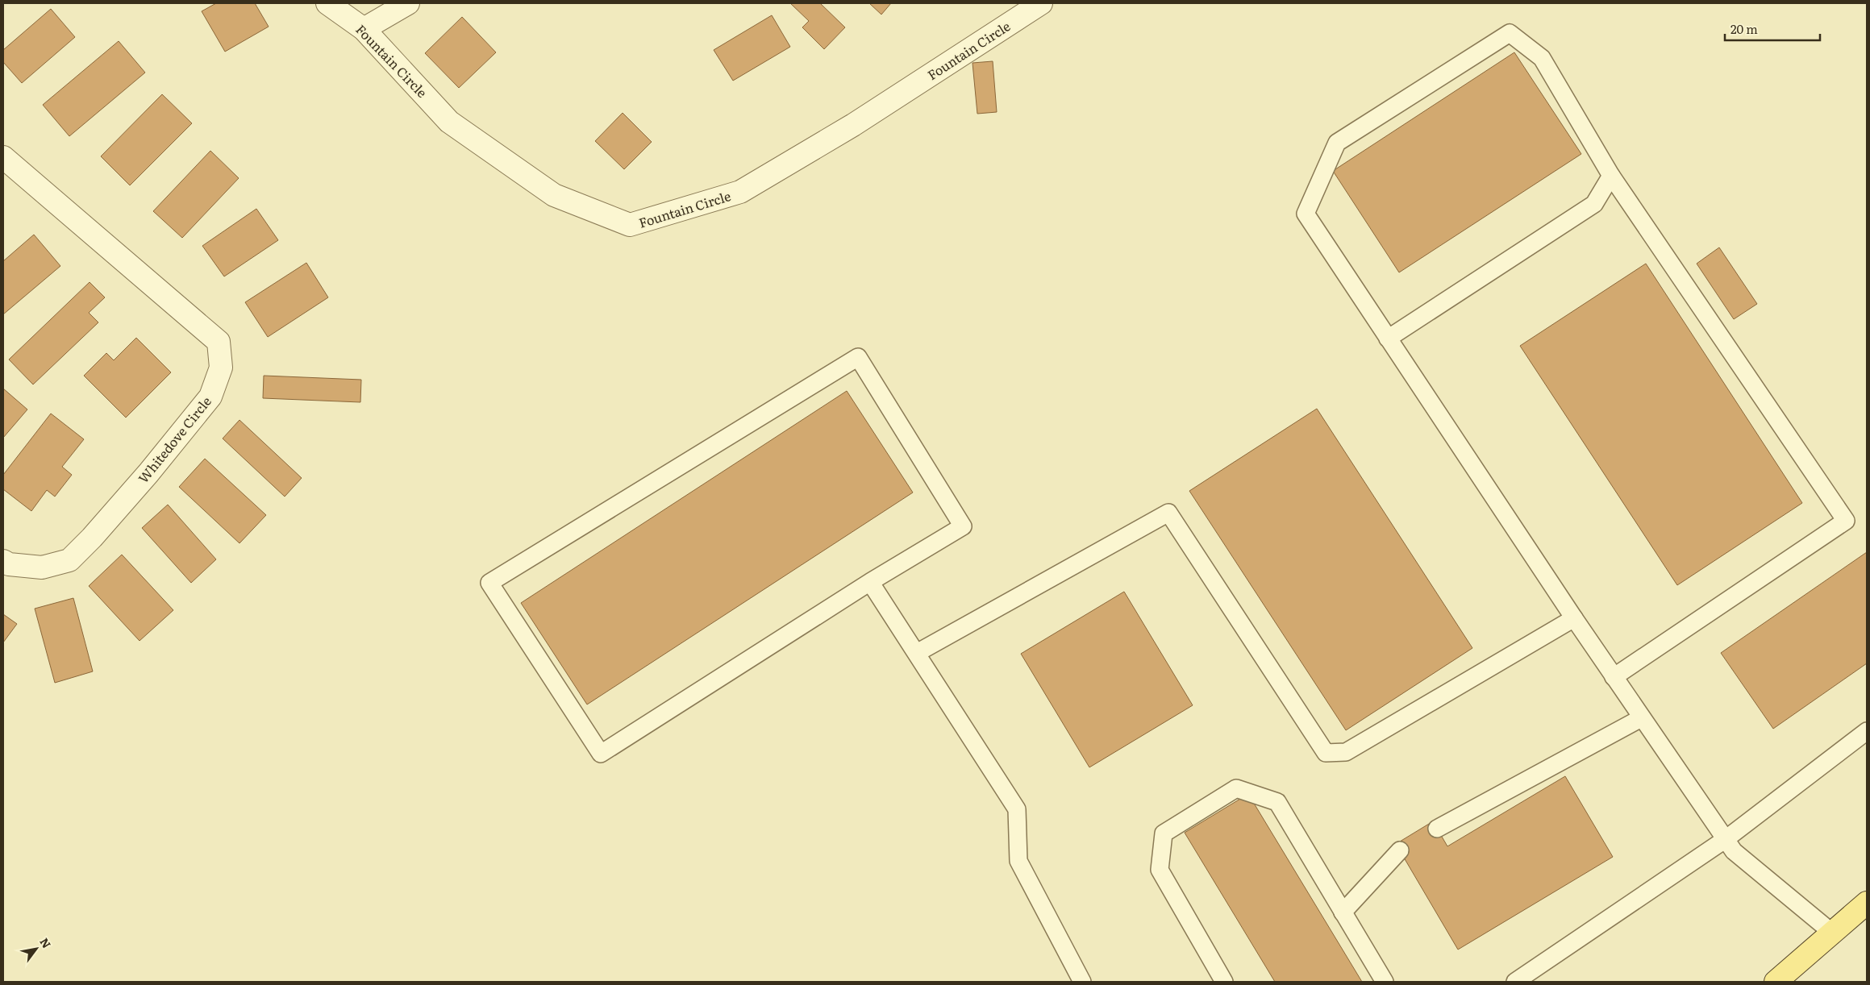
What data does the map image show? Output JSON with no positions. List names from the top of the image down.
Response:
{
  "streets": {
    "street": ["Fountain Circle", "Whitedove Circle"]
  },
  "scale_bar": "20 m",
  "north": "top right"
}
